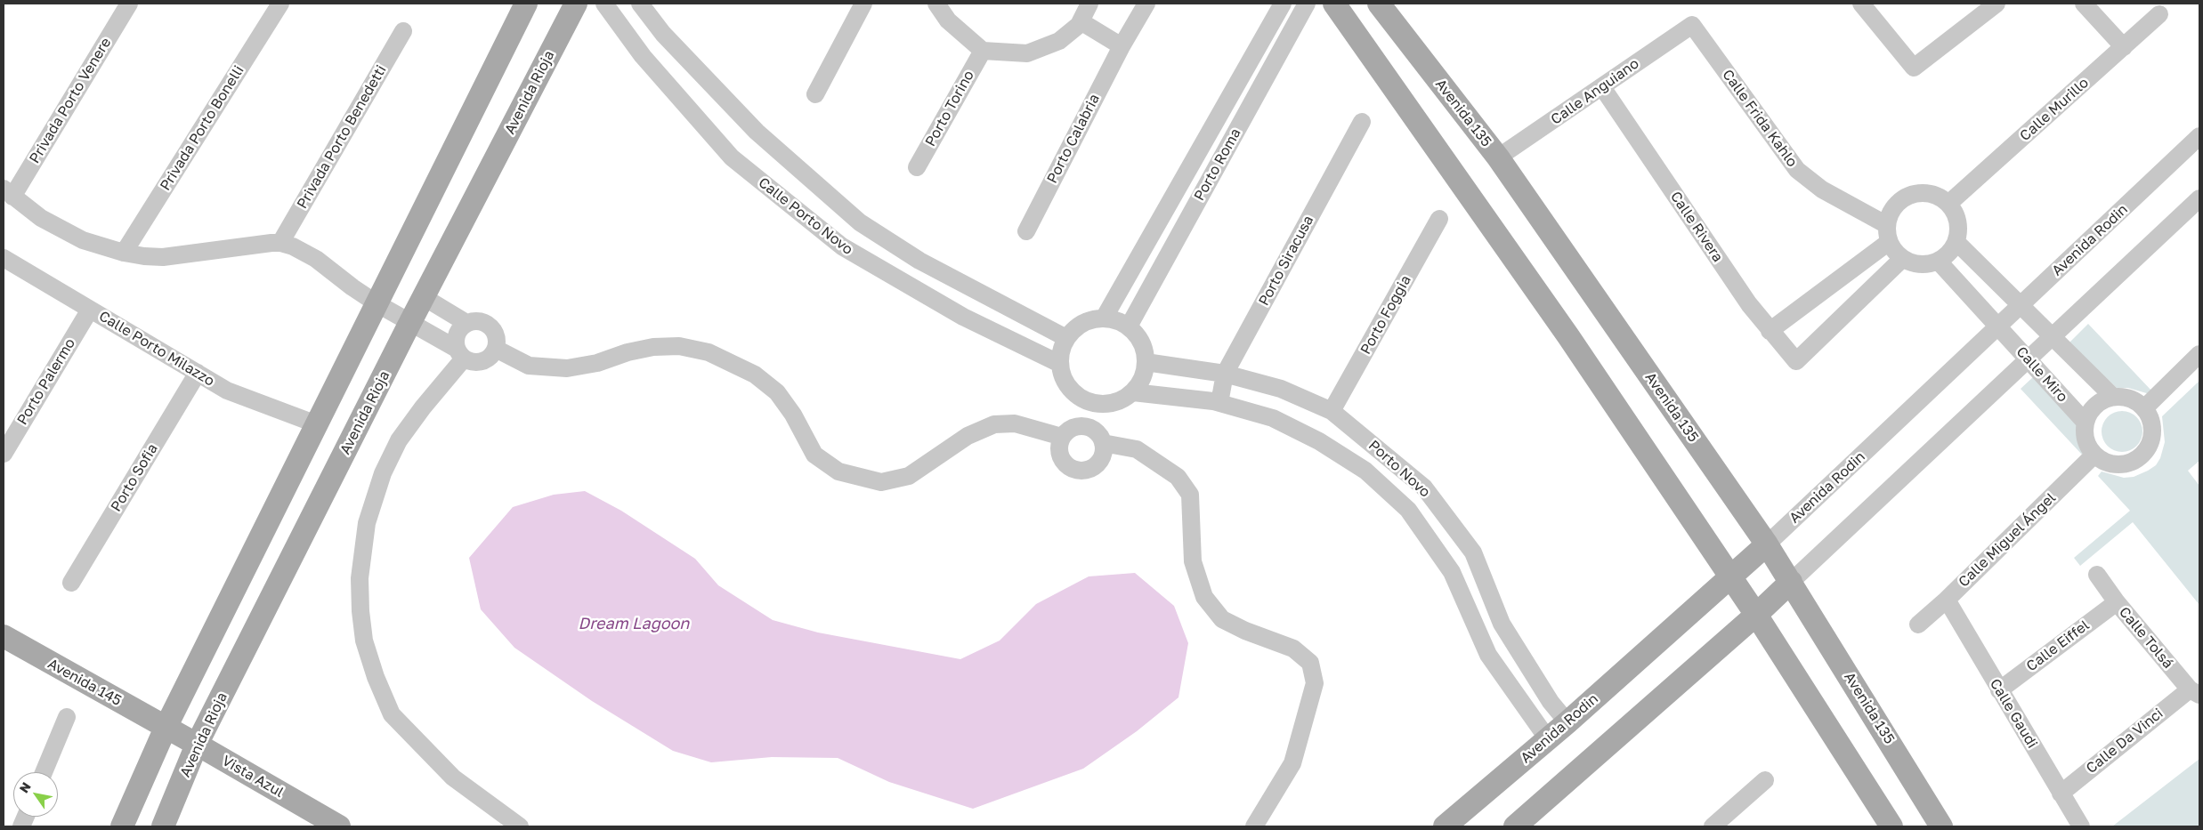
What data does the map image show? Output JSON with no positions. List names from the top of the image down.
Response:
{
  "streets": {
    "main road": [
      "Avenida Rioja",
      "Avenida 135",
      "Avenida Rodin",
      "Avenida 145",
      "Vista Azul"
    ],
    "street": [
      "Calle Anguiano",
      "Privada Porto Venere",
      "Porto Torino",
      "Calle Murillo",
      "Calle Frida Kahlo",
      "Privada Porto Bonelli",
      "Privada Porto Benedetti",
      "Porto Calabria",
      "Porto Roma",
      "Calle Porto Novo",
      "Calle Rivera",
      "Porto Siracusa",
      "Porto Foggia",
      "Calle Porto Milazzo",
      "Calle Miro",
      "Porto Palermo",
      "Porto Novo",
      "Porto Sofia",
      "Calle Miguel Ángel",
      "Calle Tolsá",
      "Calle Eiffel",
      "Calle Gaudi",
      "Calle Da Vinci"
    ]
  },
  "crossings": [
    ["Calle Anguiano", "Avenida 135"],
    ["Calle Anguiano", "Calle Frida Kahlo"],
    ["Calle Anguiano", "Calle Rivera"],
    ["Avenida Rioja", "Vista Azul"],
    ["Calle Murillo", "Calle Frida Kahlo"],
    ["Calle Murillo", "Calle Rivera"],
    ["Avenida 135", "Avenida Rodin"],
    ["Calle Frida Kahlo", "Calle Rivera"],
    ["Porto Roma", "Calle Porto Novo"],
    ["Porto Roma", "Porto Novo"],
    ["Calle Porto Novo", "Porto Novo"],
    ["Avenida Rodin", "Calle Miro"],
    ["Avenida Rodin", "Porto Novo"],
    ["Porto Siracusa", "Porto Novo"],
    ["Porto Foggia", "Porto Novo"],
    ["Calle Porto Milazzo", "Porto Palermo"],
    ["Calle Porto Milazzo", "Porto Sofia"],
    ["Calle Miro", "Calle Miguel Ángel"],
    ["Calle Miguel Ángel", "Calle Gaudi"],
    ["Calle Tolsá", "Calle Eiffel"],
    ["Calle Tolsá", "Calle Da Vinci"],
    ["Calle Eiffel", "Calle Gaudi"],
    ["Avenida 145", "Vista Azul"],
    ["Calle Gaudi", "Calle Da Vinci"]
  ],
  "water": ["Dream Lagoon"],
  "north": "top left"
}
